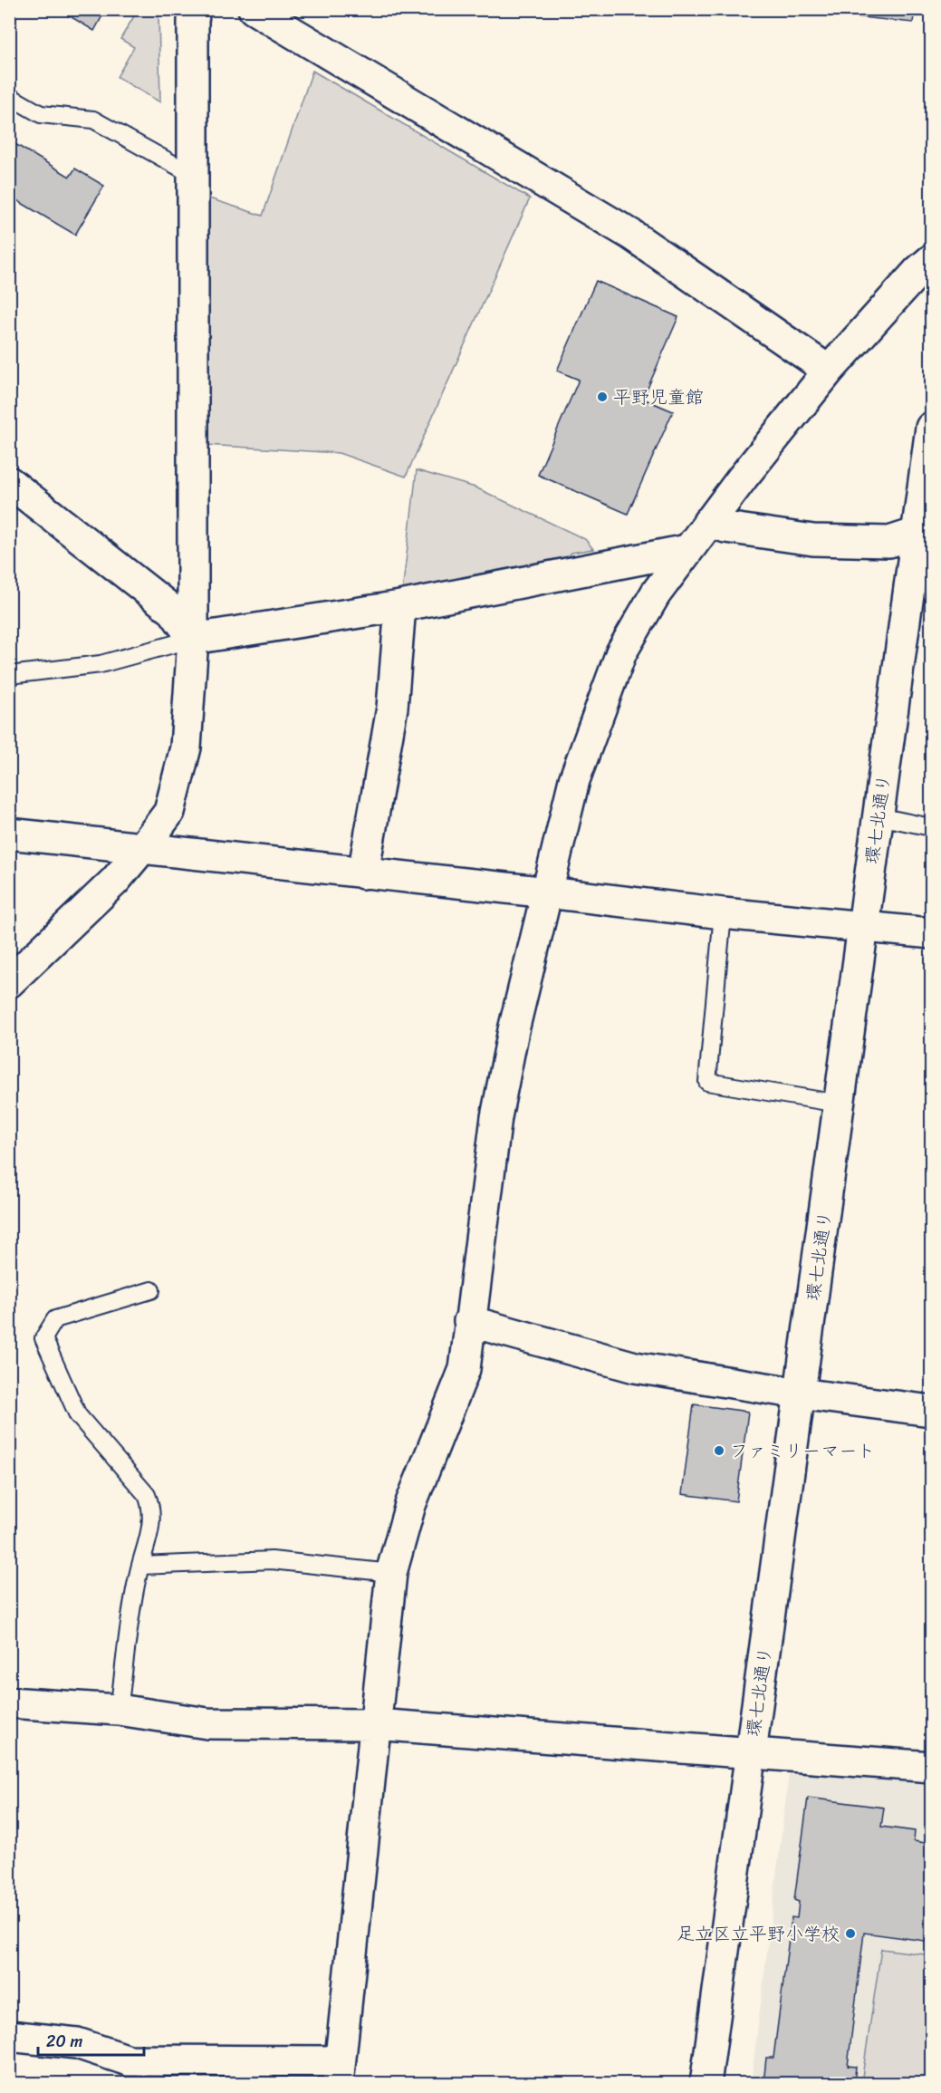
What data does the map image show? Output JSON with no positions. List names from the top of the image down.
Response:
{
  "streets": {
    "street": ["環七北通り"]
  },
  "places": ["平野児童館", "ファミリーマート", "足立区立平野小学校"],
  "scale_bar": "20 m"
}
